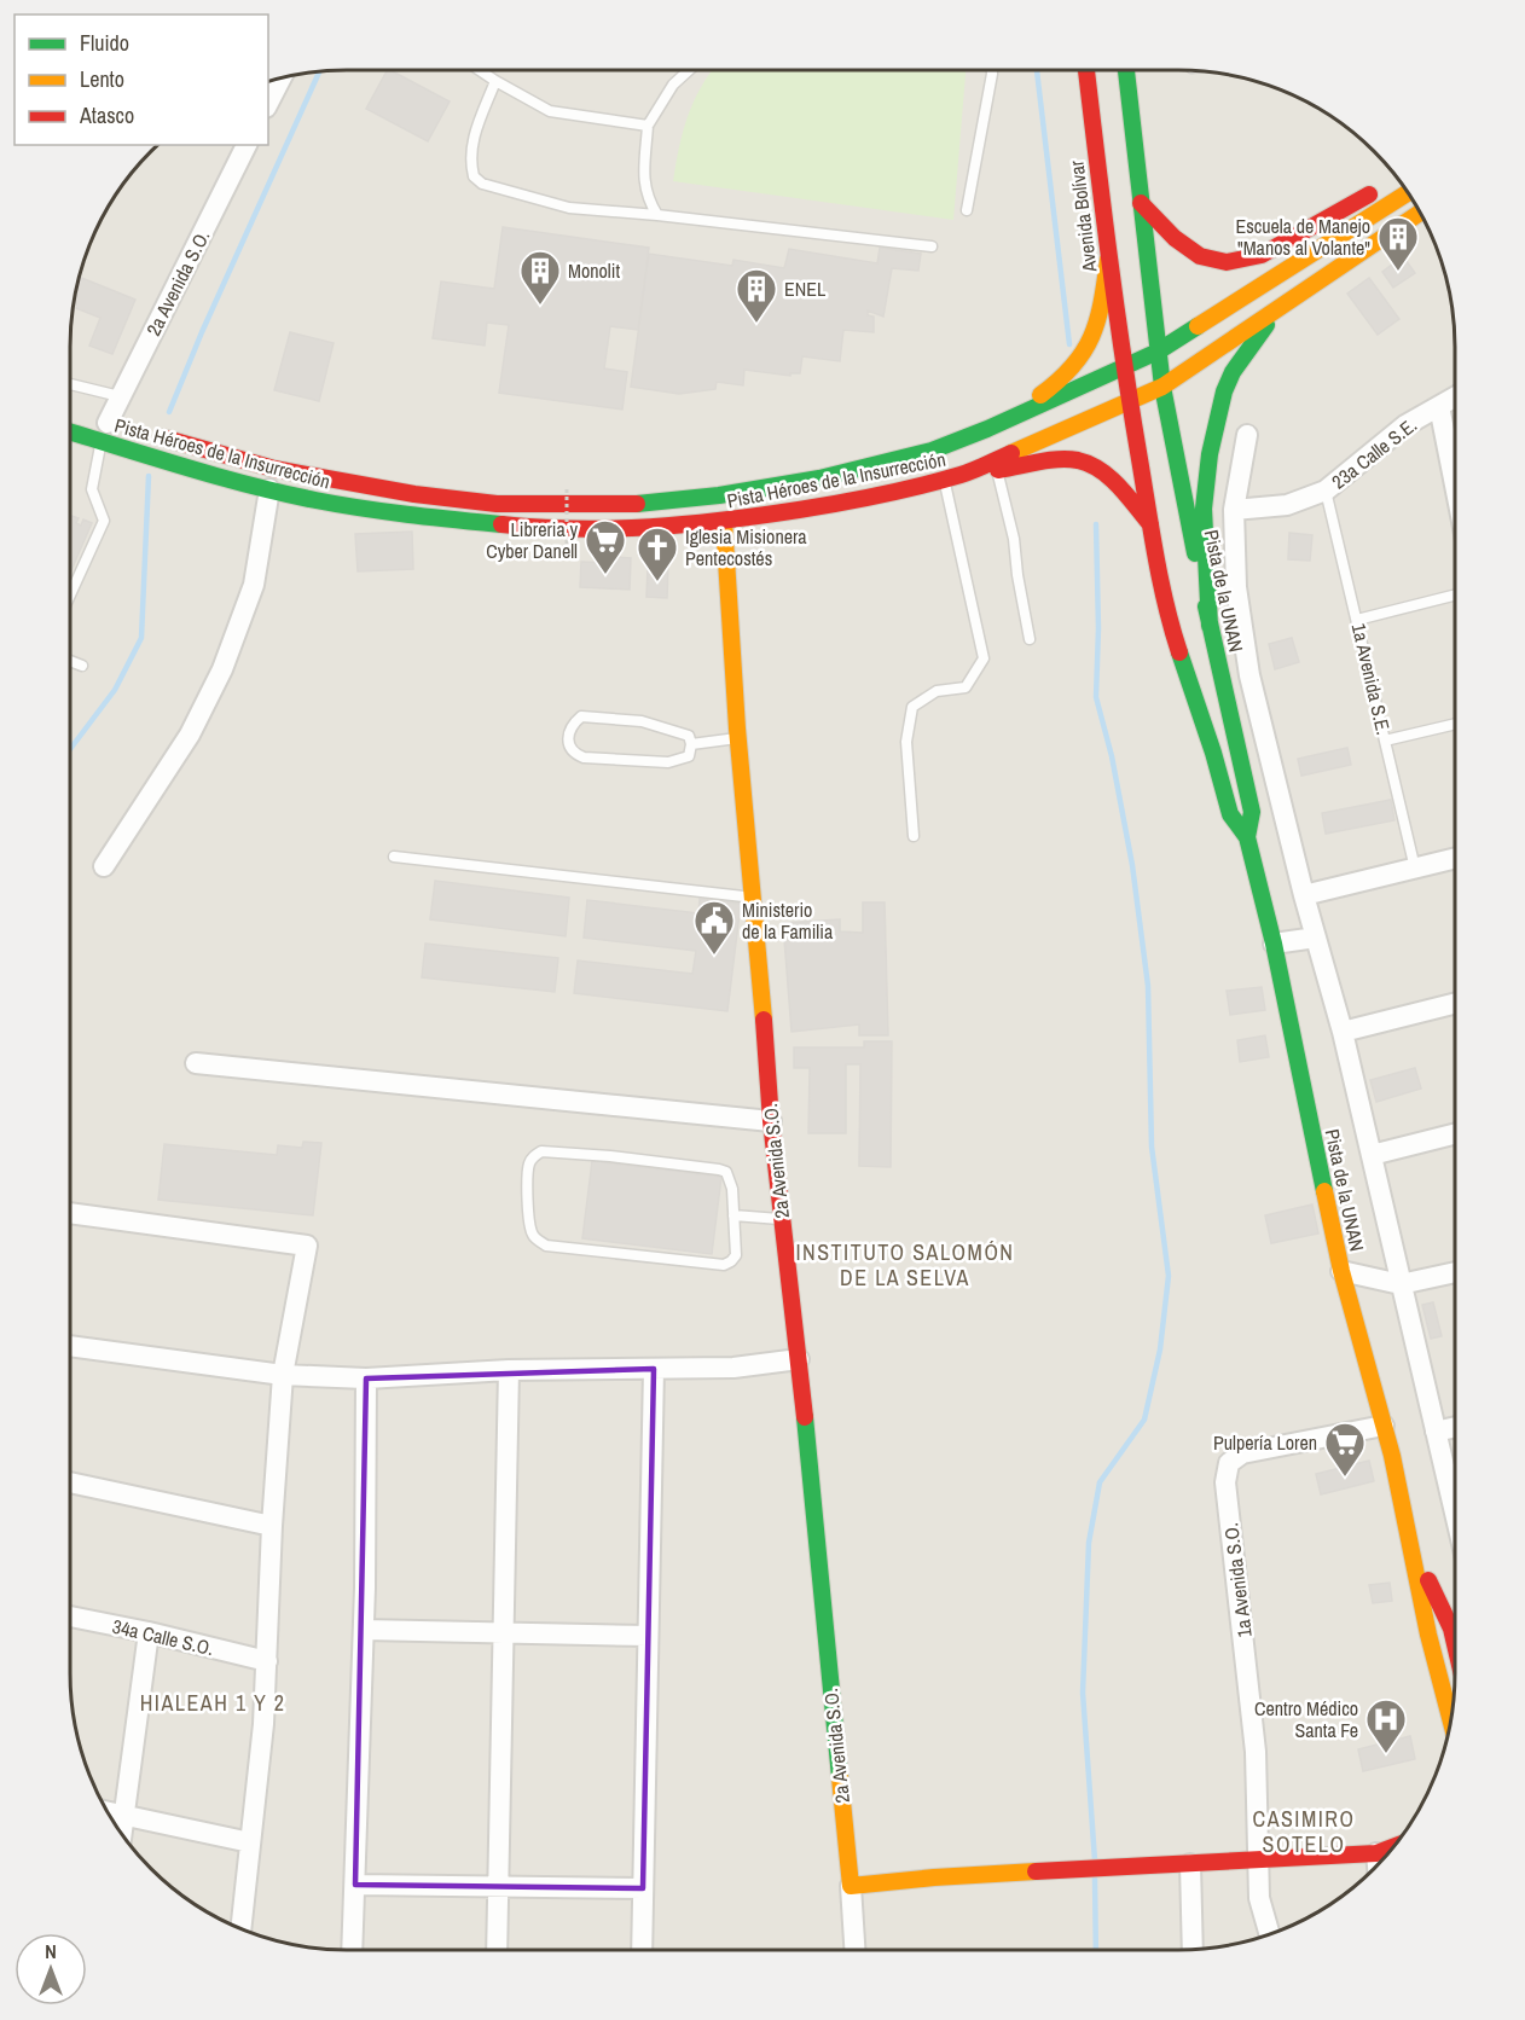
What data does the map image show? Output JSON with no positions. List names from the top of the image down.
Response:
{
  "streets": {
    "main road": [
      "Avenida Bolívar",
      "2a Avenida S.O.",
      "Pista Héroes de la Insurrección",
      "Pista de la UNAN"
    ],
    "street": ["23a Calle S.E.", "1a Avenida S.O.", "34a Calle S.O."],
    "lane": ["1a Avenida S.E."]
  },
  "crossings": [
    ["Avenida Bolívar", "Pista Héroes de la Insurrección"],
    ["Avenida Bolívar", "Pista de la UNAN"],
    ["2a Avenida S.O.", "Pista Héroes de la Insurrección"],
    ["Pista Héroes de la Insurrección", "Pista de la UNAN"],
    ["23a Calle S.E.", "1a Avenida S.E."],
    ["Pista de la UNAN", "1a Avenida S.O."]
  ],
  "districts": ["INSTITUTO SALOMÓN DE LA SELVA", "HIALEAH 1 Y 2", "CASIMIRO SOTELO"],
  "places": {
    "building": ["Escuela de Manejo \"Manos al Volante\"", "Monolit", "ENEL"],
    "supermarket": ["Libreria y Cyber Danell", "Pulpería Loren"],
    "church": ["Iglesia Misionera Pentecostés"],
    "public building": ["Ministerio de la Familia"],
    "hospital": ["Centro Médico Santa Fe"]
  },
  "legend": ["Fluido", "Lento", "Atasco"],
  "north": "top"
}
